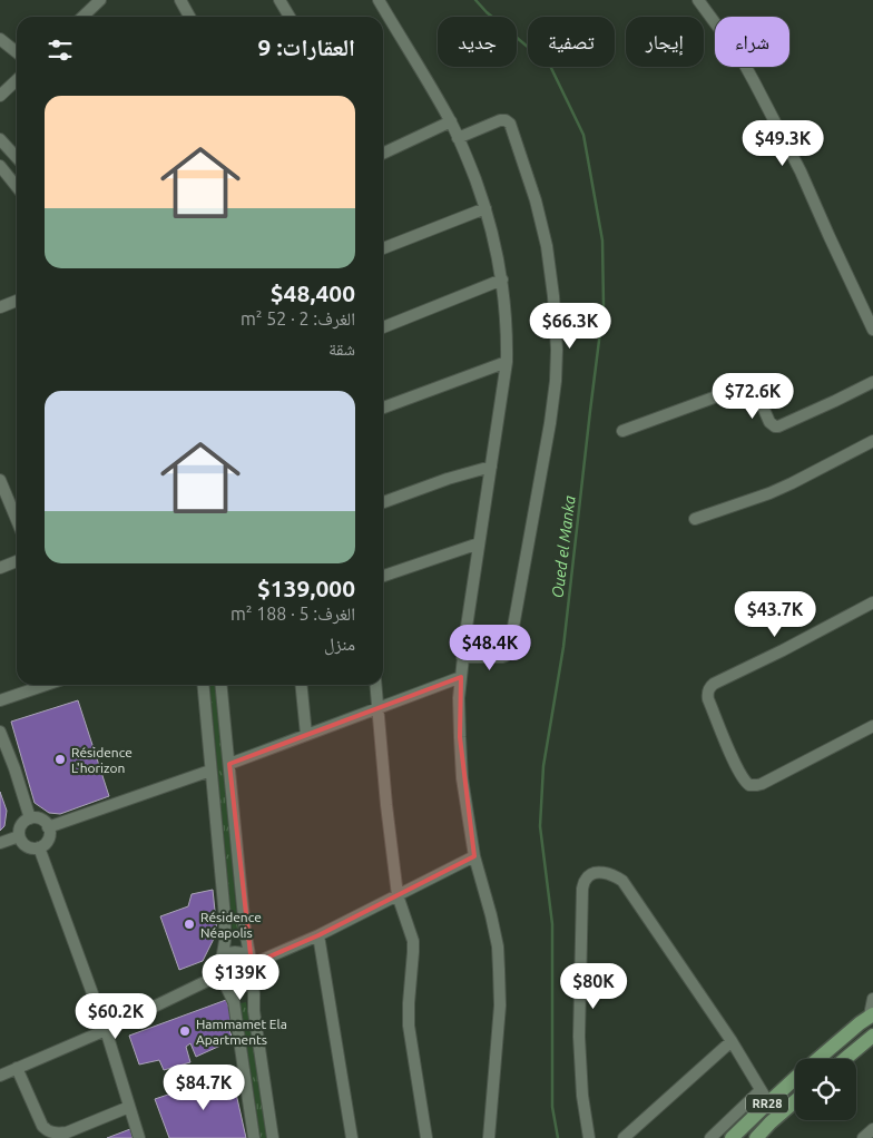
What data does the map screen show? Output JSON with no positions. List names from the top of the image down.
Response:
{
  "streets": {
    "main road": ["RR28"]
  },
  "water": ["Oued el Manka"],
  "places": ["Résidence L'horizon", "Résidence Néapolis", "Hammamet Ela Apartments"],
  "page": {
    "chip": [
      "شراء",
      "إيجار",
      "تصفية",
      "جديد"
    ],
    "heading": "العقارات: 9",
    "list": [
      {
        "name": "$48,400",
        "note": "الغرف: 2 · 52 m² · شقة"
      },
      {
        "name": "$139,000",
        "note": "الغرف: 5 · 188 m² · منزل"
      }
    ],
    "price": [
      "$49.3K",
      "$66.3K",
      "$72.6K",
      "$43.7K",
      "$48.4K",
      "$139K",
      "$80K",
      "$60.2K",
      "$84.7K"
    ]
  }
}
